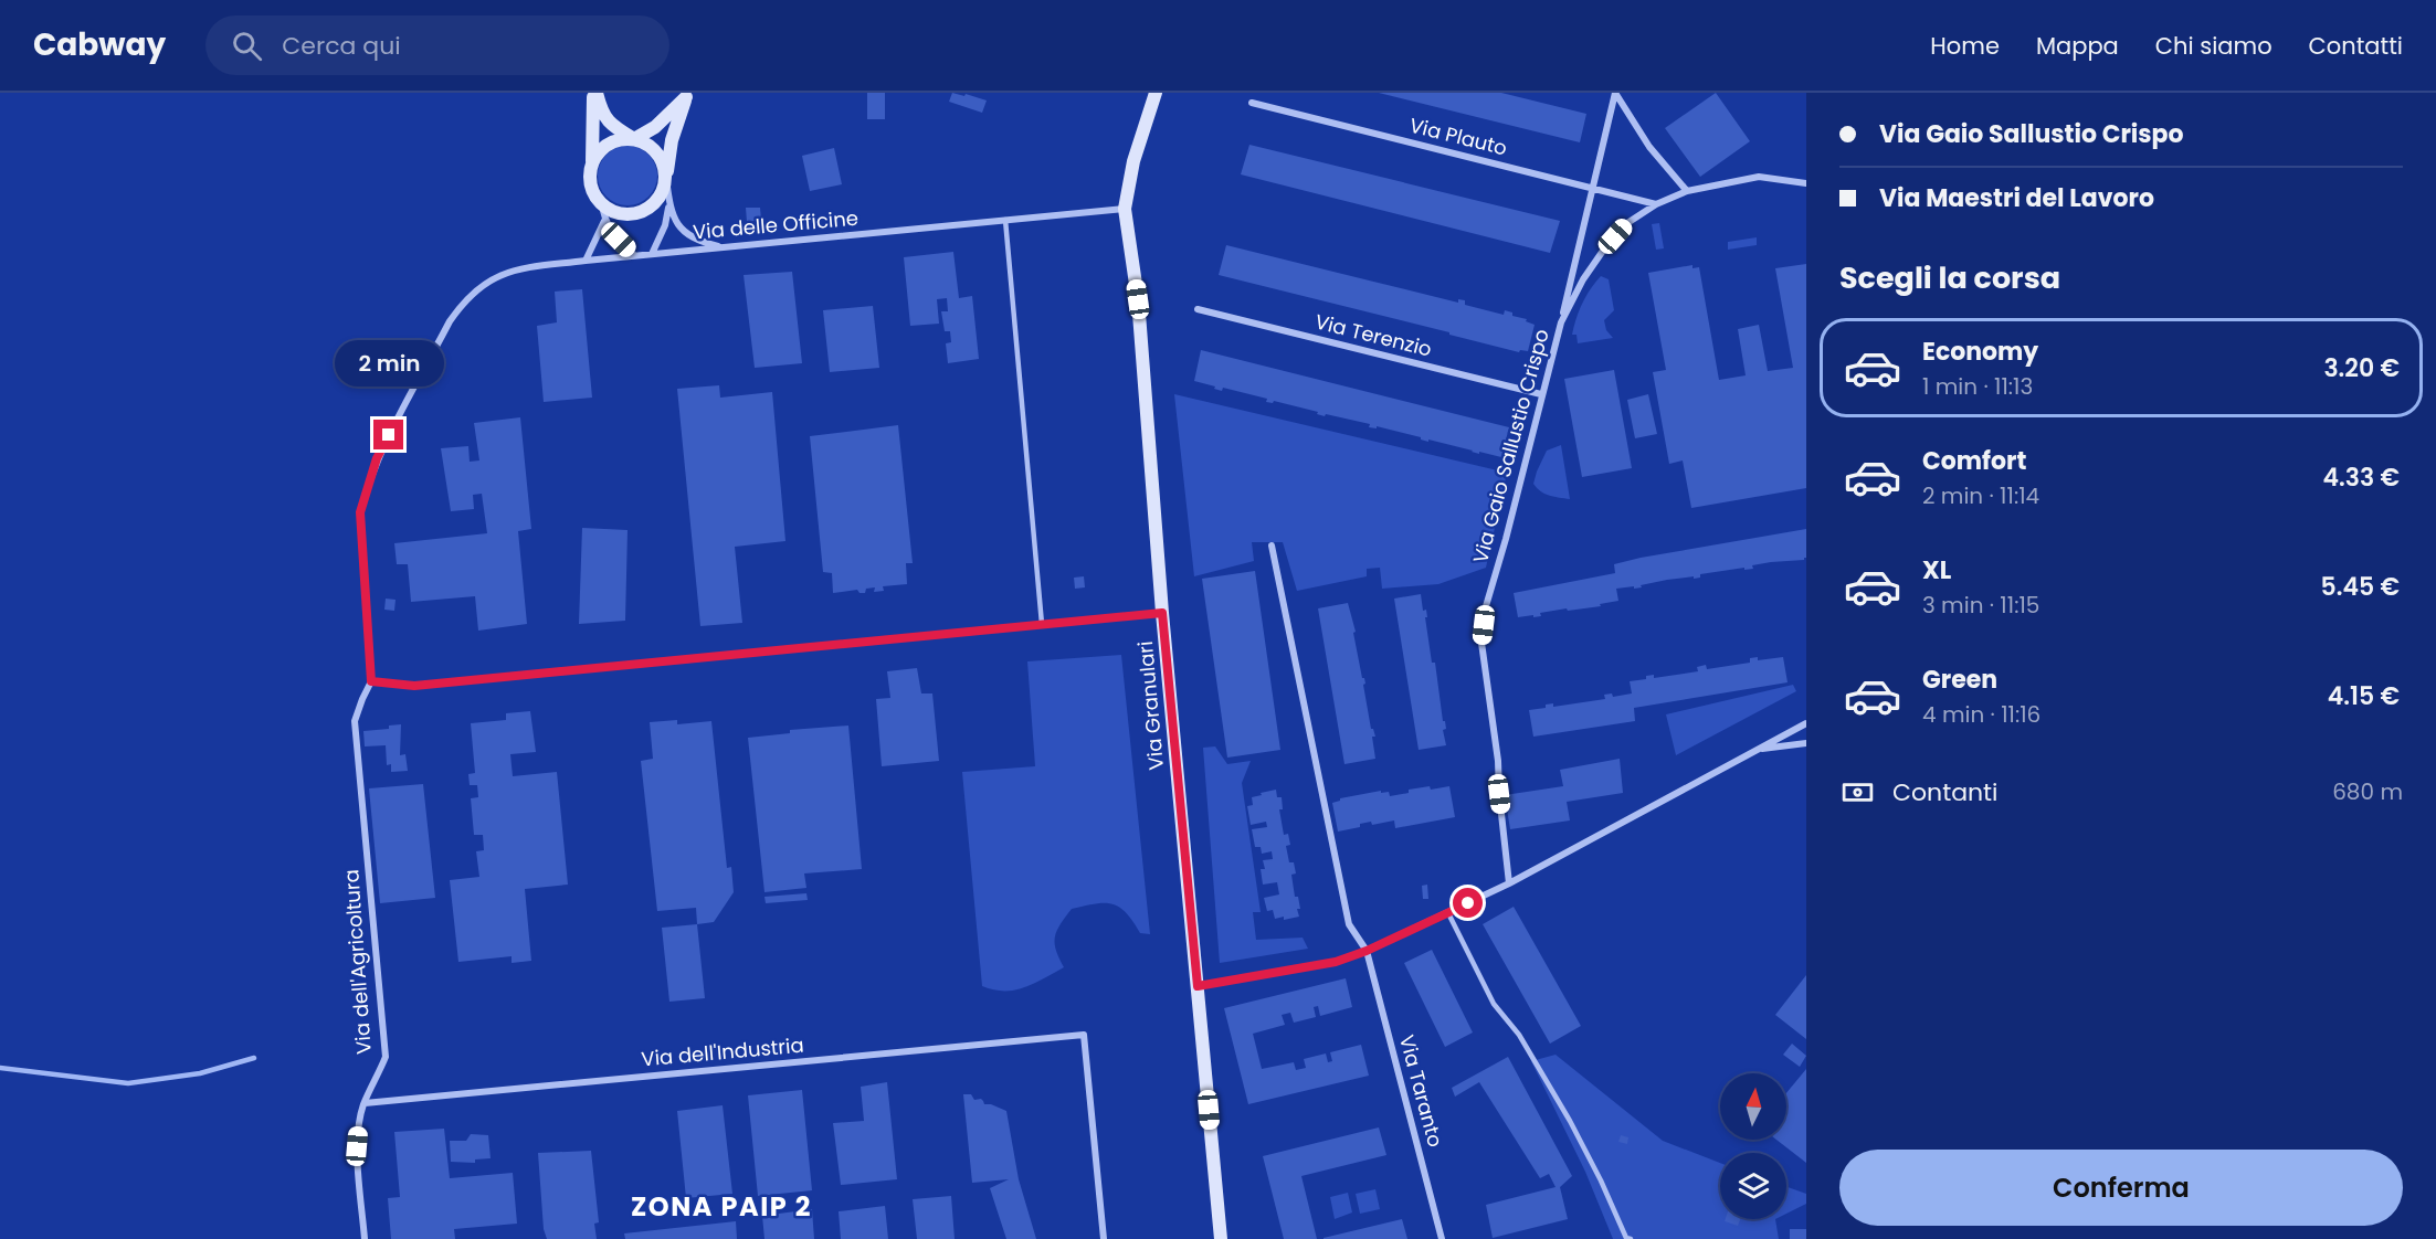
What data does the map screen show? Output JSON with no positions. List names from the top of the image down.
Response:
{
  "streets": {
    "street": [
      "Via Plauto",
      "Via delle Officine",
      "Via Terenzio",
      "Via Gaio Sallustio Crispo",
      "Via Granulari",
      "Via dell'Agricoltura",
      "Via dell'Industria",
      "Via Taranto"
    ]
  },
  "crossings": [
    ["Via Plauto", "Via Gaio Sallustio Crispo"],
    ["Via delle Officine", "Via Granulari"],
    ["Via delle Officine", "Via dell'Agricoltura"],
    ["Via Terenzio", "Via Gaio Sallustio Crispo"],
    ["Via dell'Agricoltura", "Via dell'Industria"]
  ],
  "districts": ["ZONA PAIP 2"],
  "north": "top",
  "page": {
    "header": "Cabway",
    "search": "Cerca qui",
    "nav": [
      "Home",
      "Mappa",
      "Chi siamo",
      "Contatti"
    ],
    "banner": ["Via Gaio Sallustio Crispo", "Via Maestri del Lavoro"],
    "heading": "Scegli la corsa",
    "list": [
      {
        "name": "Economy",
        "note": "1 min · 11:13",
        "value": "3.20 €"
      },
      {
        "name": "Comfort",
        "note": "2 min · 11:14",
        "value": "4.33 €"
      },
      {
        "name": "XL",
        "note": "3 min · 11:15",
        "value": "5.45 €"
      },
      {
        "name": "Green",
        "note": "4 min · 11:16",
        "value": "4.15 €"
      }
    ],
    "bubble": "2 min",
    "pay": ["Contanti", "680 m"],
    "buttons": "Conferma"
  }
}
